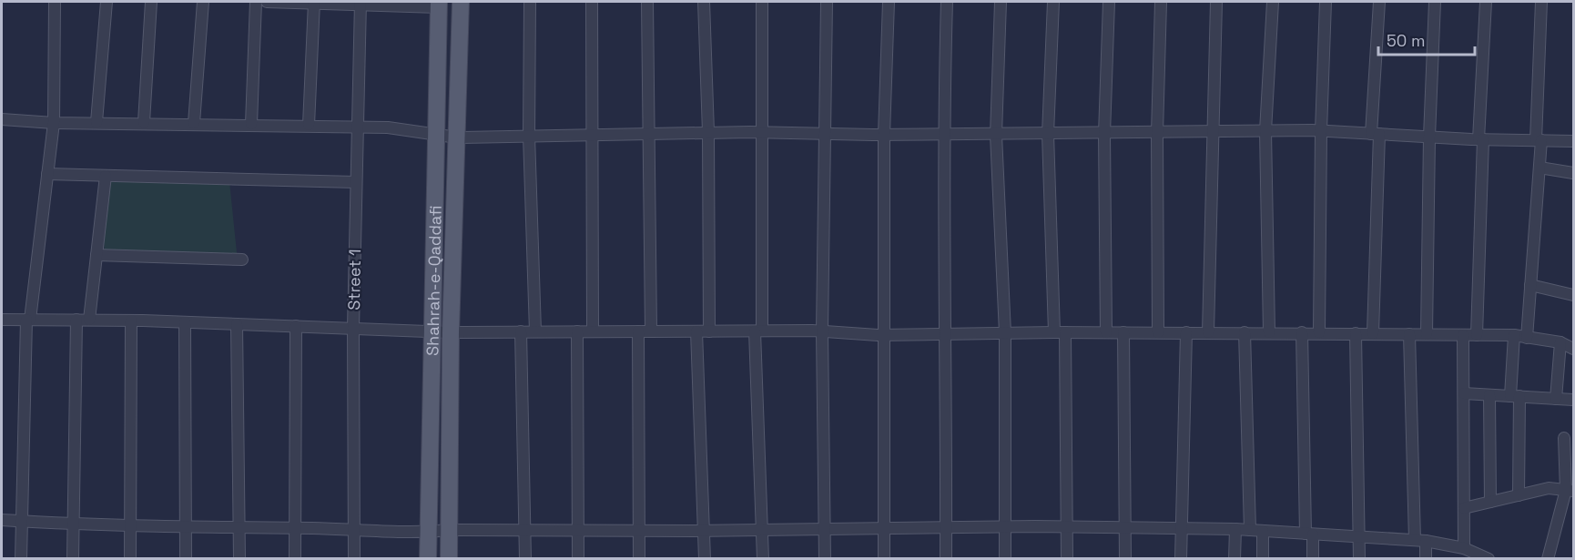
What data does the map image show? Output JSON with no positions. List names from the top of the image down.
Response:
{
  "streets": {
    "main road": ["Shahrah-e-Qaddafi"],
    "street": ["Street 1"]
  },
  "scale_bar": "50 m"
}
